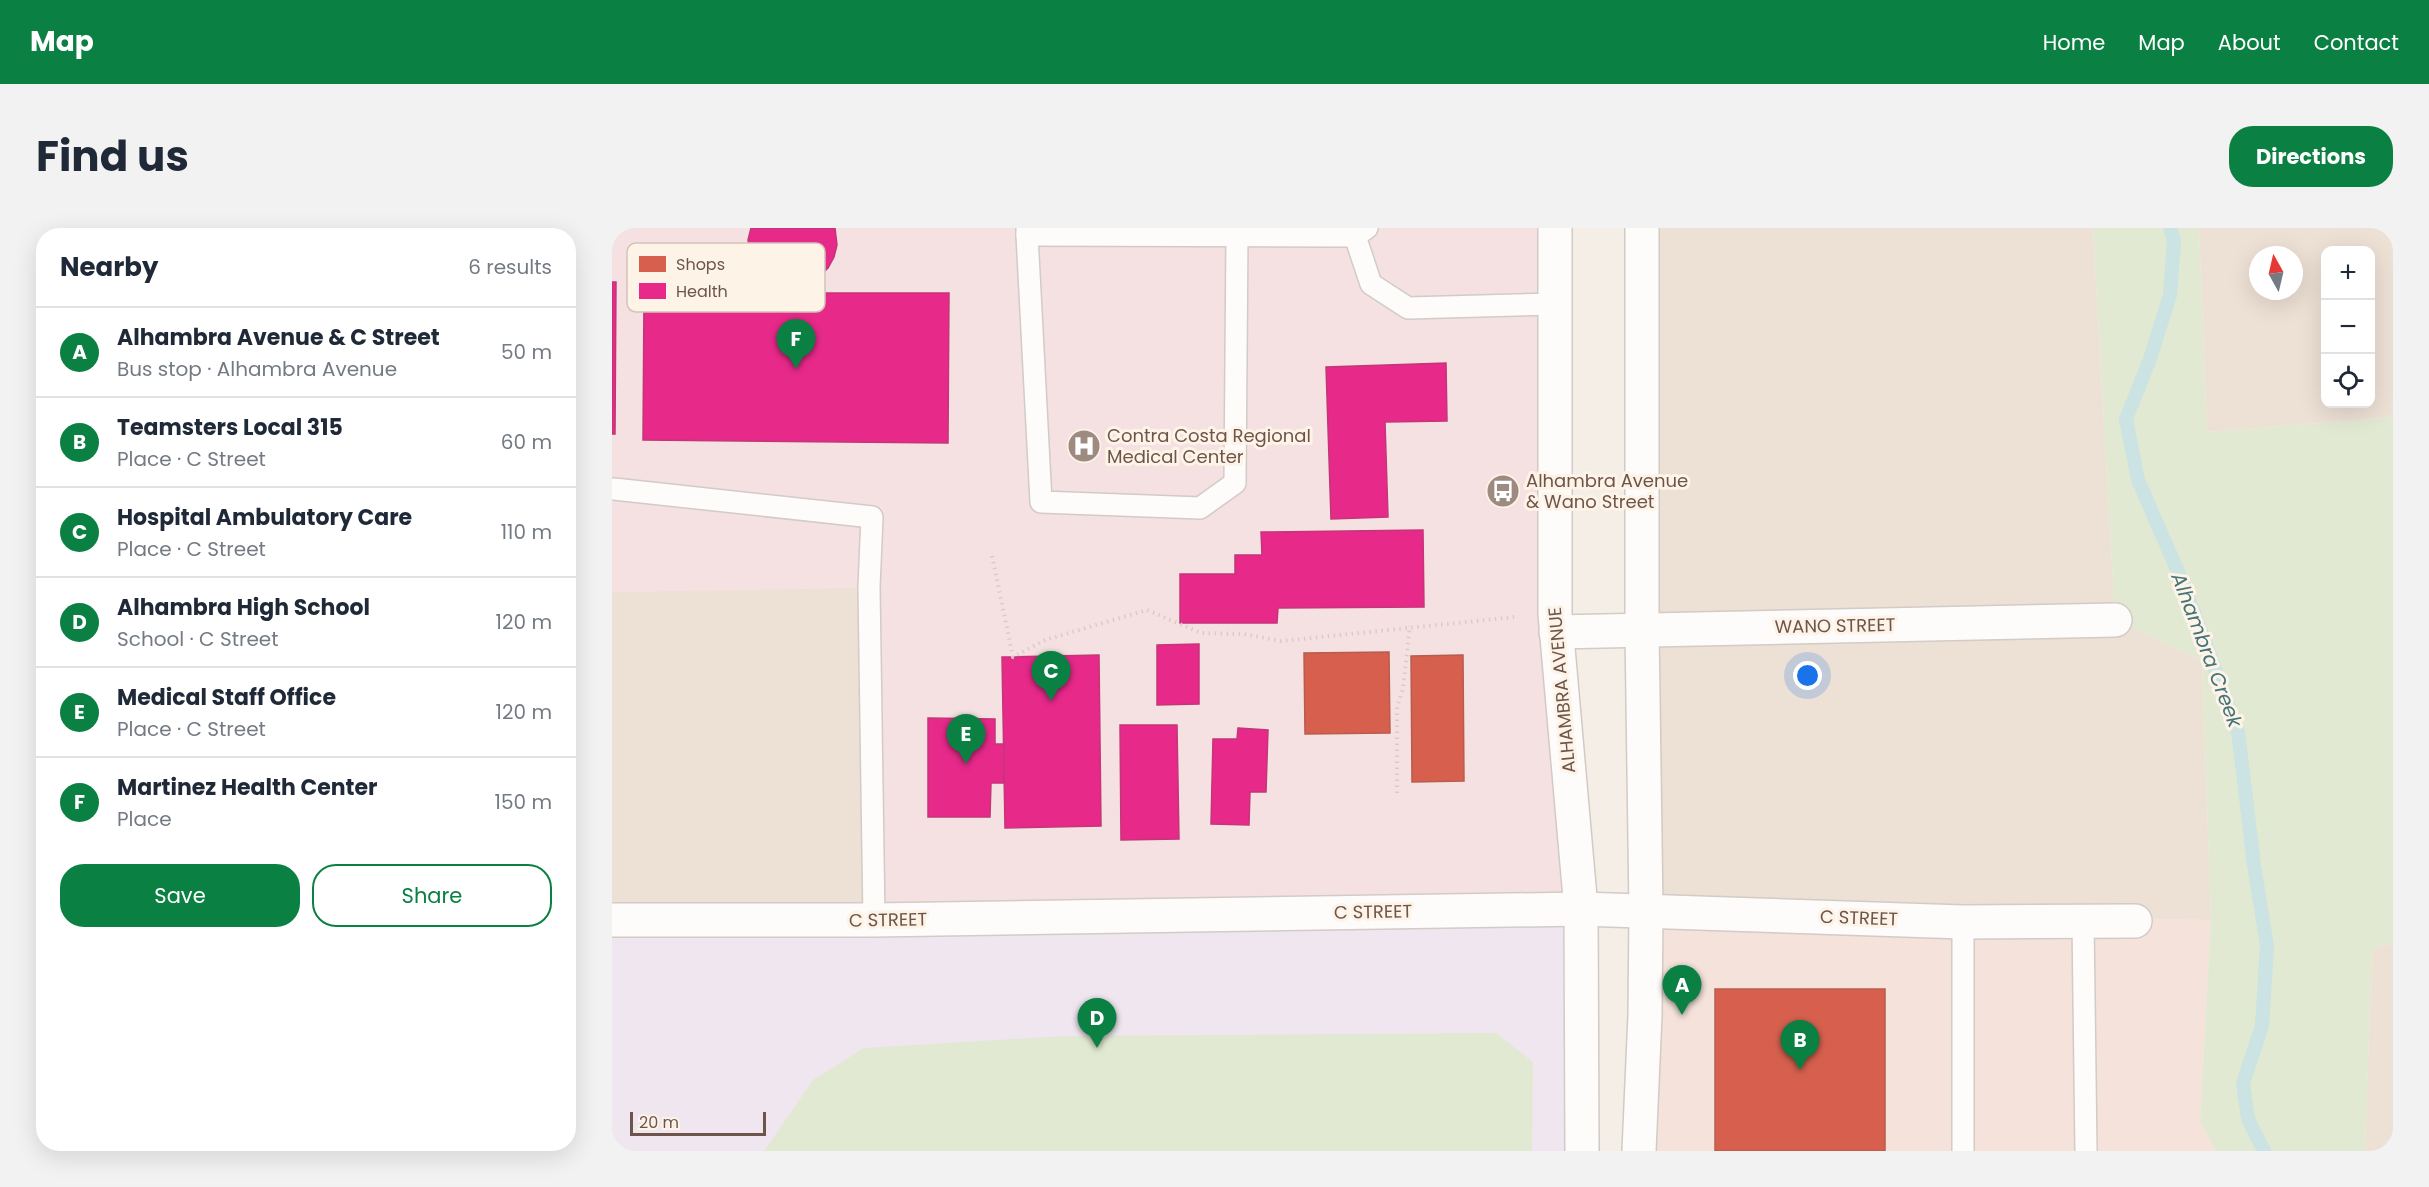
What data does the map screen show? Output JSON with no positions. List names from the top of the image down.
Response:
{
  "streets": {
    "street": ["WANO STREET", "ALHAMBRA AVENUE", "C STREET"]
  },
  "crossings": [
    ["WANO STREET", "ALHAMBRA AVENUE"],
    ["ALHAMBRA AVENUE", "C STREET"]
  ],
  "water": ["Alhambra Creek"],
  "places": {
    "hospital": ["Contra Costa Regional Medical Center"],
    "bus stop": ["Alhambra Avenue & Wano Street"]
  },
  "legend": ["Shops", "Health"],
  "scale_bar": "20 m",
  "north": "top",
  "page": {
    "header": "Map",
    "nav": [
      "Home",
      "Map",
      "About",
      "Contact"
    ],
    "title": "Find us",
    "buttons": [
      "Directions",
      ["Save", "Share"]
    ],
    "heading": ["Nearby", "6 results"],
    "map_buttons": ["+", "−"],
    "list": [
      {
        "mark": "A",
        "name": "Alhambra Avenue & C Street",
        "note": "Bus stop · Alhambra Avenue",
        "value": "50 m"
      },
      {
        "mark": "B",
        "name": "Teamsters Local 315",
        "note": "Place · C Street",
        "value": "60 m"
      },
      {
        "mark": "C",
        "name": "Hospital Ambulatory Care",
        "note": "Place · C Street",
        "value": "110 m"
      },
      {
        "mark": "D",
        "name": "Alhambra High School",
        "note": "School · C Street",
        "value": "120 m"
      },
      {
        "mark": "E",
        "name": "Medical Staff Office",
        "note": "Place · C Street",
        "value": "120 m"
      },
      {
        "mark": "F",
        "name": "Martinez Health Center",
        "note": "Place",
        "value": "150 m"
      }
    ],
    "pins": [
      "F",
      "C",
      "E",
      "A",
      "D",
      "B"
    ],
    "scale": "20 m"
  }
}
